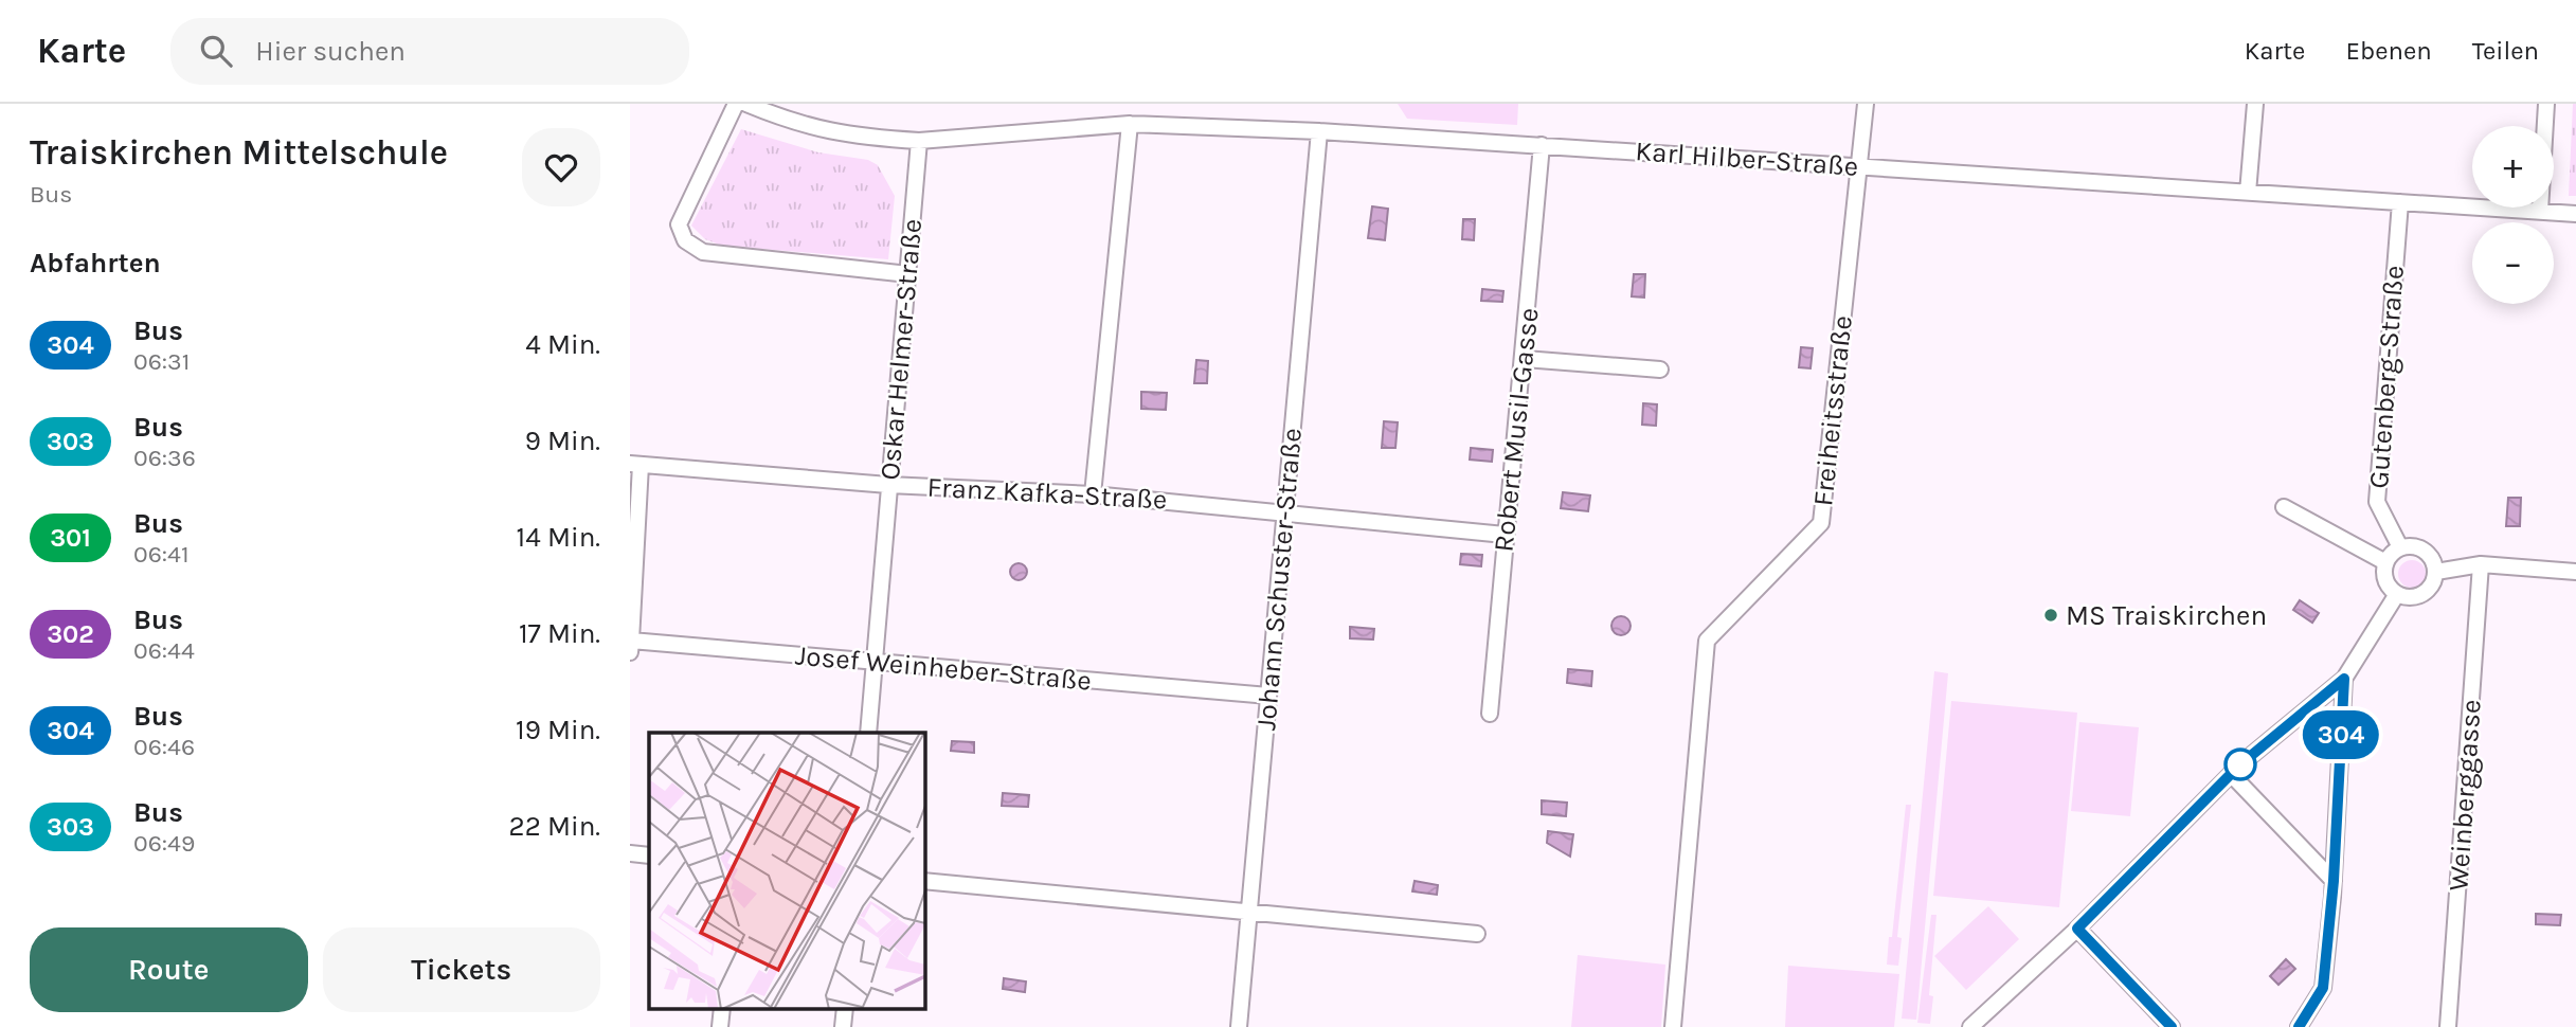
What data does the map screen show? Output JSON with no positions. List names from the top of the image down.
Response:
{
  "streets": {
    "street": [
      "Karl Hilber-Straße",
      "Oskar Helmer-Straße",
      "Gutenberg-Straße",
      "Freiheitsstraße",
      "Robert Musil-Gasse",
      "Franz Kafka-Straße",
      "Johann Schuster-Straße",
      "Josef Weinheber-Straße",
      "Weinberggasse"
    ]
  },
  "crossings": [
    ["Karl Hilber-Straße", "Oskar Helmer-Straße"],
    ["Karl Hilber-Straße", "Gutenberg-Straße"],
    ["Karl Hilber-Straße", "Freiheitsstraße"],
    ["Karl Hilber-Straße", "Robert Musil-Gasse"],
    ["Karl Hilber-Straße", "Johann Schuster-Straße"],
    ["Oskar Helmer-Straße", "Franz Kafka-Straße"],
    ["Oskar Helmer-Straße", "Josef Weinheber-Straße"],
    ["Robert Musil-Gasse", "Franz Kafka-Straße"],
    ["Franz Kafka-Straße", "Johann Schuster-Straße"],
    ["Johann Schuster-Straße", "Josef Weinheber-Straße"]
  ],
  "places": ["MS Traiskirchen"],
  "lines": ["bus line 304"],
  "page": {
    "header": "Karte",
    "search": "Hier suchen",
    "nav": ["Karte", "Ebenen", "Teilen"],
    "heading": [
      ["Traiskirchen Mittelschule", "Bus"],
      "Abfahrten"
    ],
    "on_map": "304",
    "map_buttons": ["+", "−"],
    "list": [
      {
        "mark": "304",
        "name": "Bus",
        "note": "06:31",
        "value": "4 Min."
      },
      {
        "mark": "303",
        "name": "Bus",
        "note": "06:36",
        "value": "9 Min."
      },
      {
        "mark": "301",
        "name": "Bus",
        "note": "06:41",
        "value": "14 Min."
      },
      {
        "mark": "302",
        "name": "Bus",
        "note": "06:44",
        "value": "17 Min."
      },
      {
        "mark": "304",
        "name": "Bus",
        "note": "06:46",
        "value": "19 Min."
      },
      {
        "mark": "303",
        "name": "Bus",
        "note": "06:49",
        "value": "22 Min."
      }
    ],
    "buttons": ["Route", "Tickets"]
  }
}
